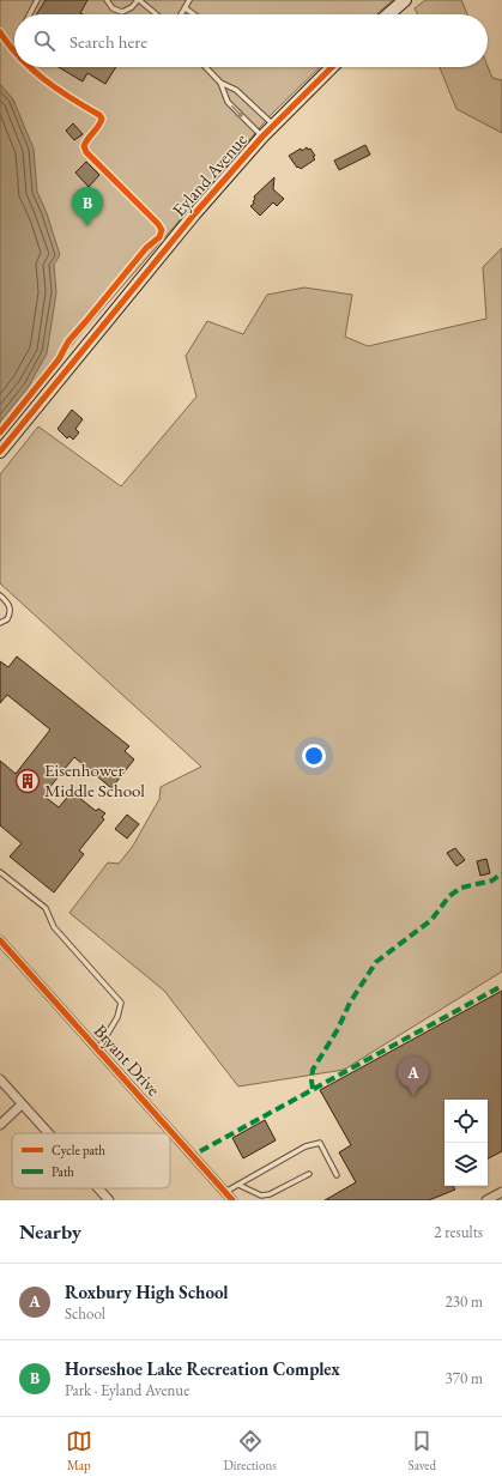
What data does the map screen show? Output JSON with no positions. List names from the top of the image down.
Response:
{
  "streets": {
    "street": ["Eyland Avenue", "Bryant Drive"]
  },
  "places": {
    "building": ["Eisenhower Middle School"]
  },
  "legend": ["Cycle path", "Path"],
  "page": {
    "search": "Search here",
    "pins": ["B", "A"],
    "heading": ["Nearby", "2 results"],
    "list": [
      {
        "mark": "A",
        "name": "Roxbury High School",
        "note": "School",
        "value": "230 m"
      },
      {
        "mark": "B",
        "name": "Horseshoe Lake Recreation Complex",
        "note": "Park · Eyland Avenue",
        "value": "370 m"
      }
    ],
    "nav": ["Map", "Directions", "Saved"]
  }
}
